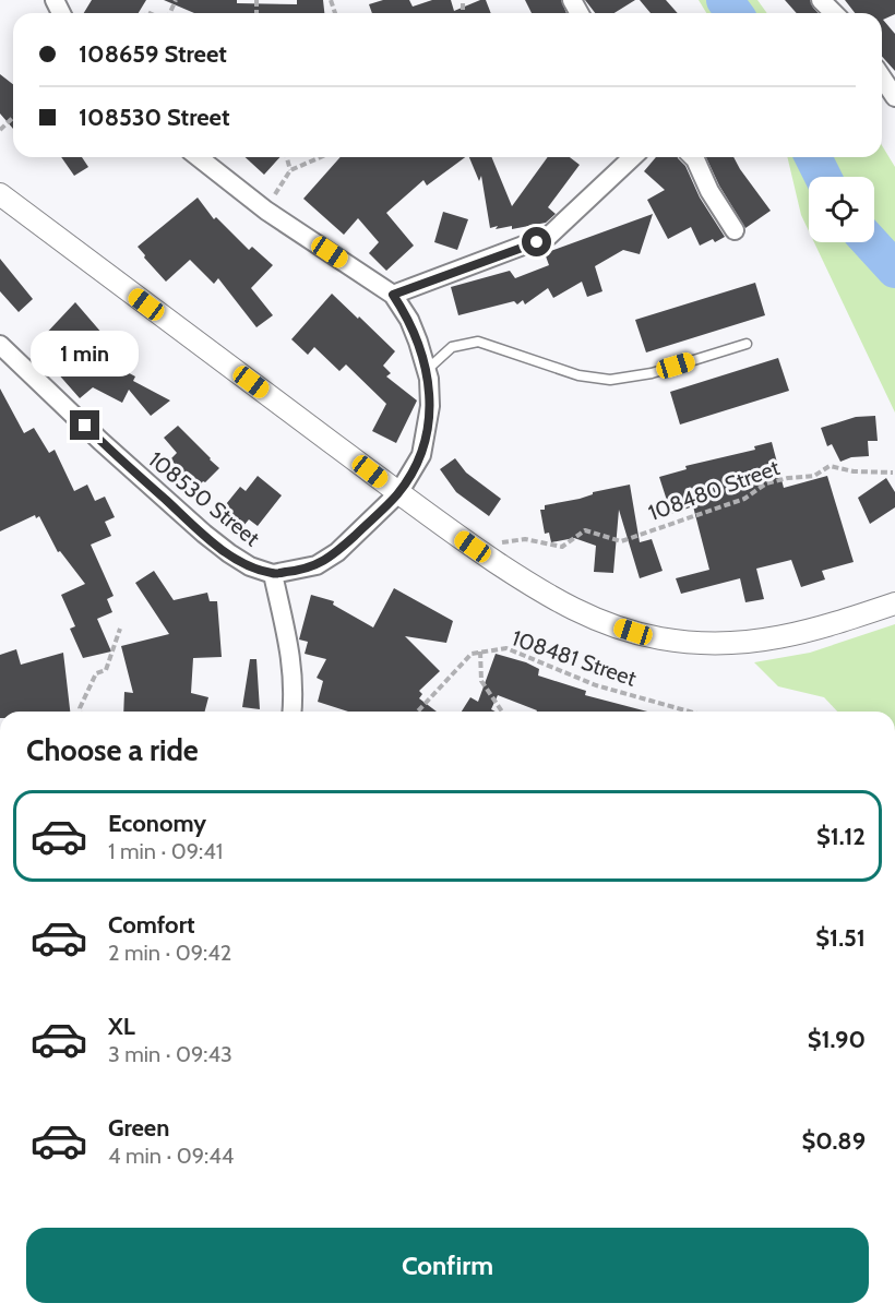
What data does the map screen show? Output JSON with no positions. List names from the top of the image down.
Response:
{
  "streets": {
    "street": ["108530 Street"],
    "path": ["108480 Street", "108481 Street"]
  },
  "page": {
    "banner": ["108659 Street", "108530 Street"],
    "bubble": "1 min",
    "heading": "Choose a ride",
    "list": [
      {
        "name": "Economy",
        "note": "1 min · 09:41",
        "value": "$1.12"
      },
      {
        "name": "Comfort",
        "note": "2 min · 09:42",
        "value": "$1.51"
      },
      {
        "name": "XL",
        "note": "3 min · 09:43",
        "value": "$1.90"
      },
      {
        "name": "Green",
        "note": "4 min · 09:44",
        "value": "$0.89"
      }
    ],
    "buttons": "Confirm"
  }
}
